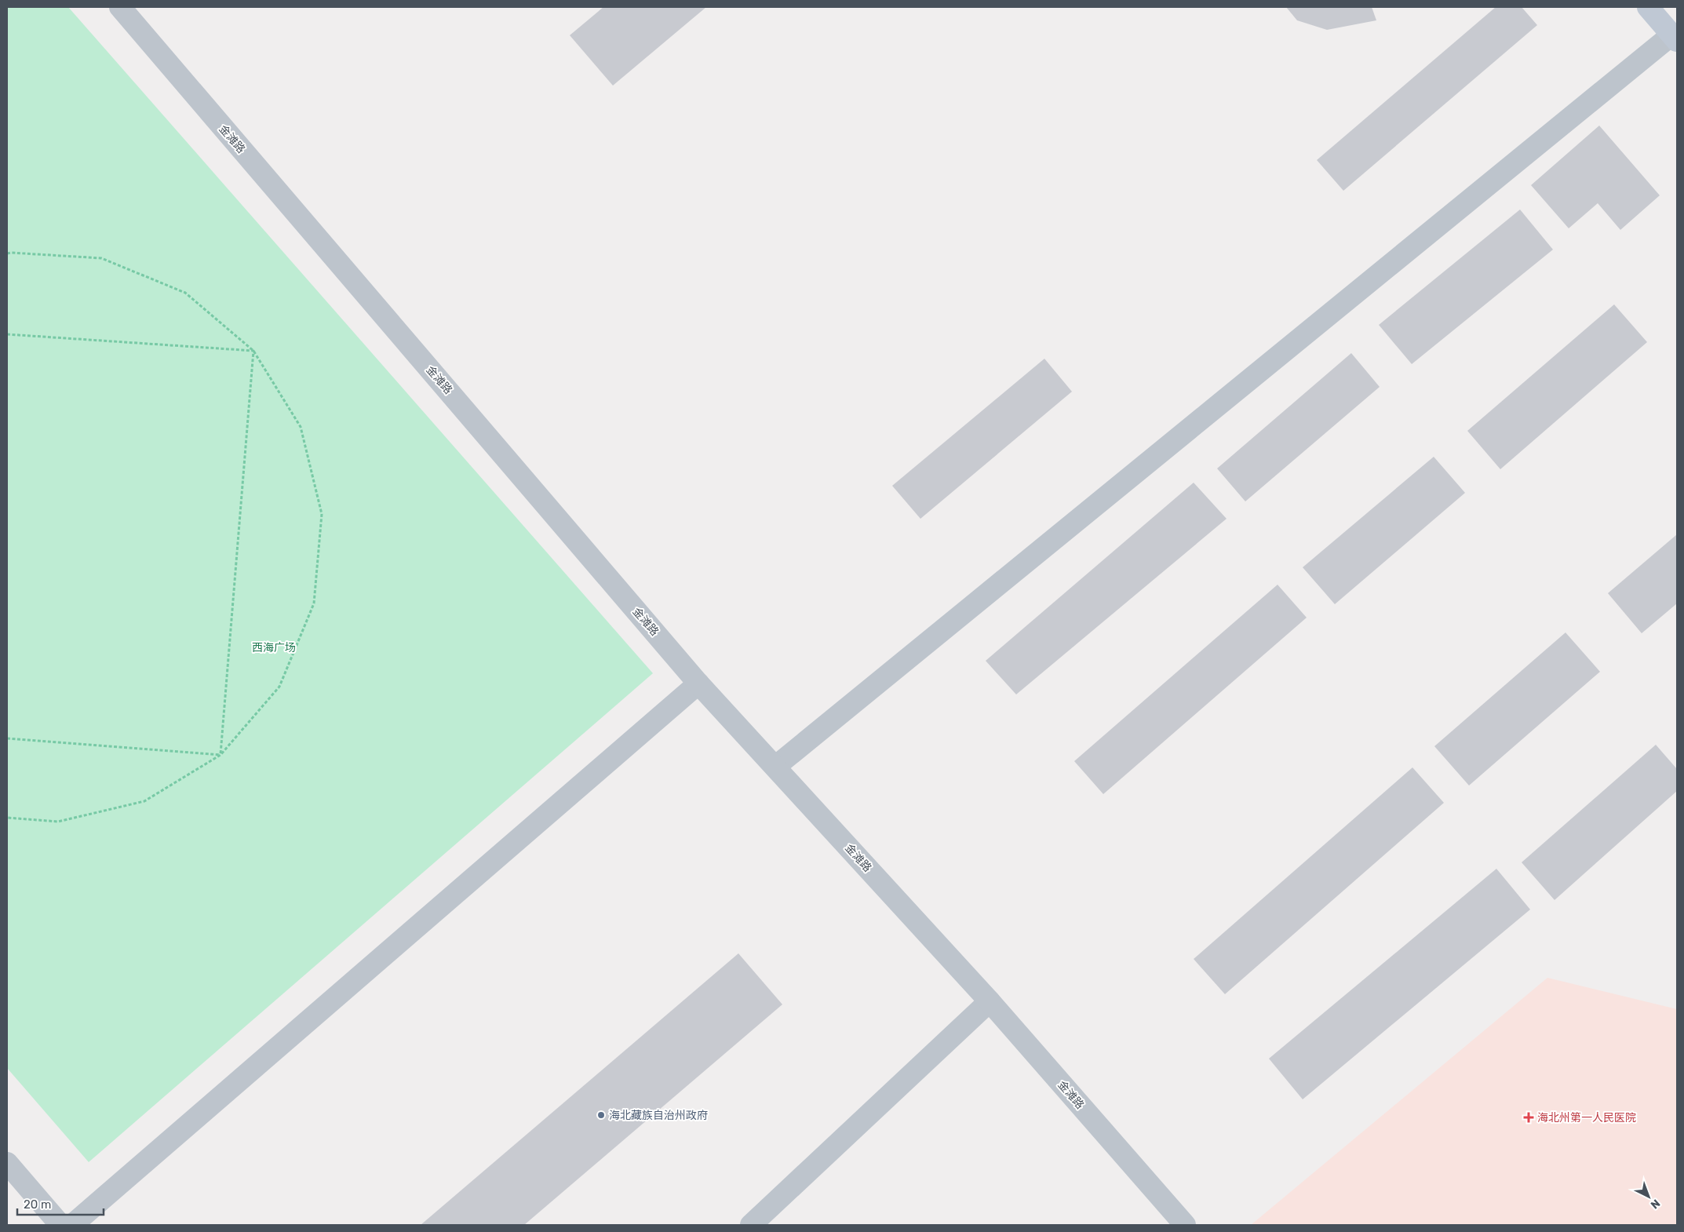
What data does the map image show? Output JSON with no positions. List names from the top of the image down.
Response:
{
  "streets": {
    "street": ["金滩路"]
  },
  "parks": ["西海广场"],
  "places": {
    "other": ["海北藏族自治州政府"],
    "health": ["海北州第一人民医院"]
  },
  "scale_bar": "20 m",
  "north": "bottom right"
}
